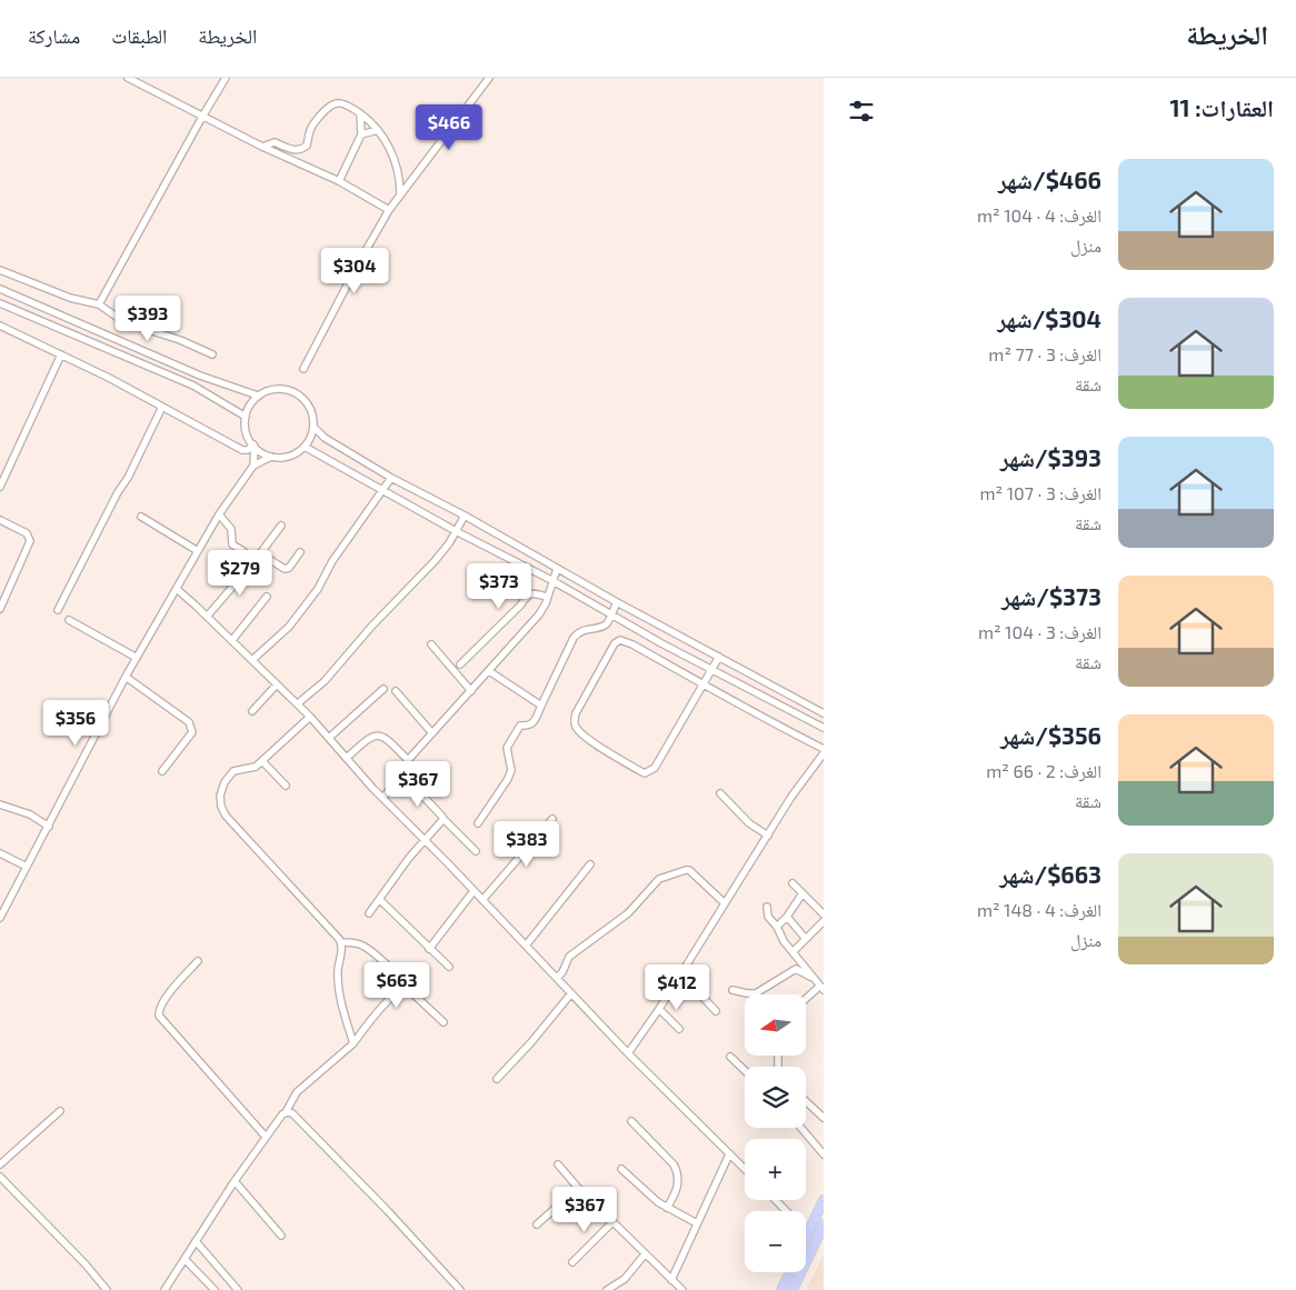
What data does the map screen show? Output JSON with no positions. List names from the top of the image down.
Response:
{
  "north": "left",
  "page": {
    "header": "الخريطة",
    "nav": ["الخريطة", "الطبقات", "مشاركة"],
    "heading": "العقارات: 11",
    "price": [
      "$466",
      "$304",
      "$393",
      "$279",
      "$373",
      "$356",
      "$367",
      "$383",
      "$663",
      "$412",
      "$367"
    ],
    "list": [
      {
        "name": "$466/شهر",
        "note": "الغرف: 4 · 104 m² · منزل"
      },
      {
        "name": "$304/شهر",
        "note": "الغرف: 3 · 77 m² · شقة"
      },
      {
        "name": "$393/شهر",
        "note": "الغرف: 3 · 107 m² · شقة"
      },
      {
        "name": "$373/شهر",
        "note": "الغرف: 3 · 104 m² · شقة"
      },
      {
        "name": "$356/شهر",
        "note": "الغرف: 2 · 66 m² · شقة"
      },
      {
        "name": "$663/شهر",
        "note": "الغرف: 4 · 148 m² · منزل"
      }
    ],
    "map_buttons": ["+", "−"]
  }
}
